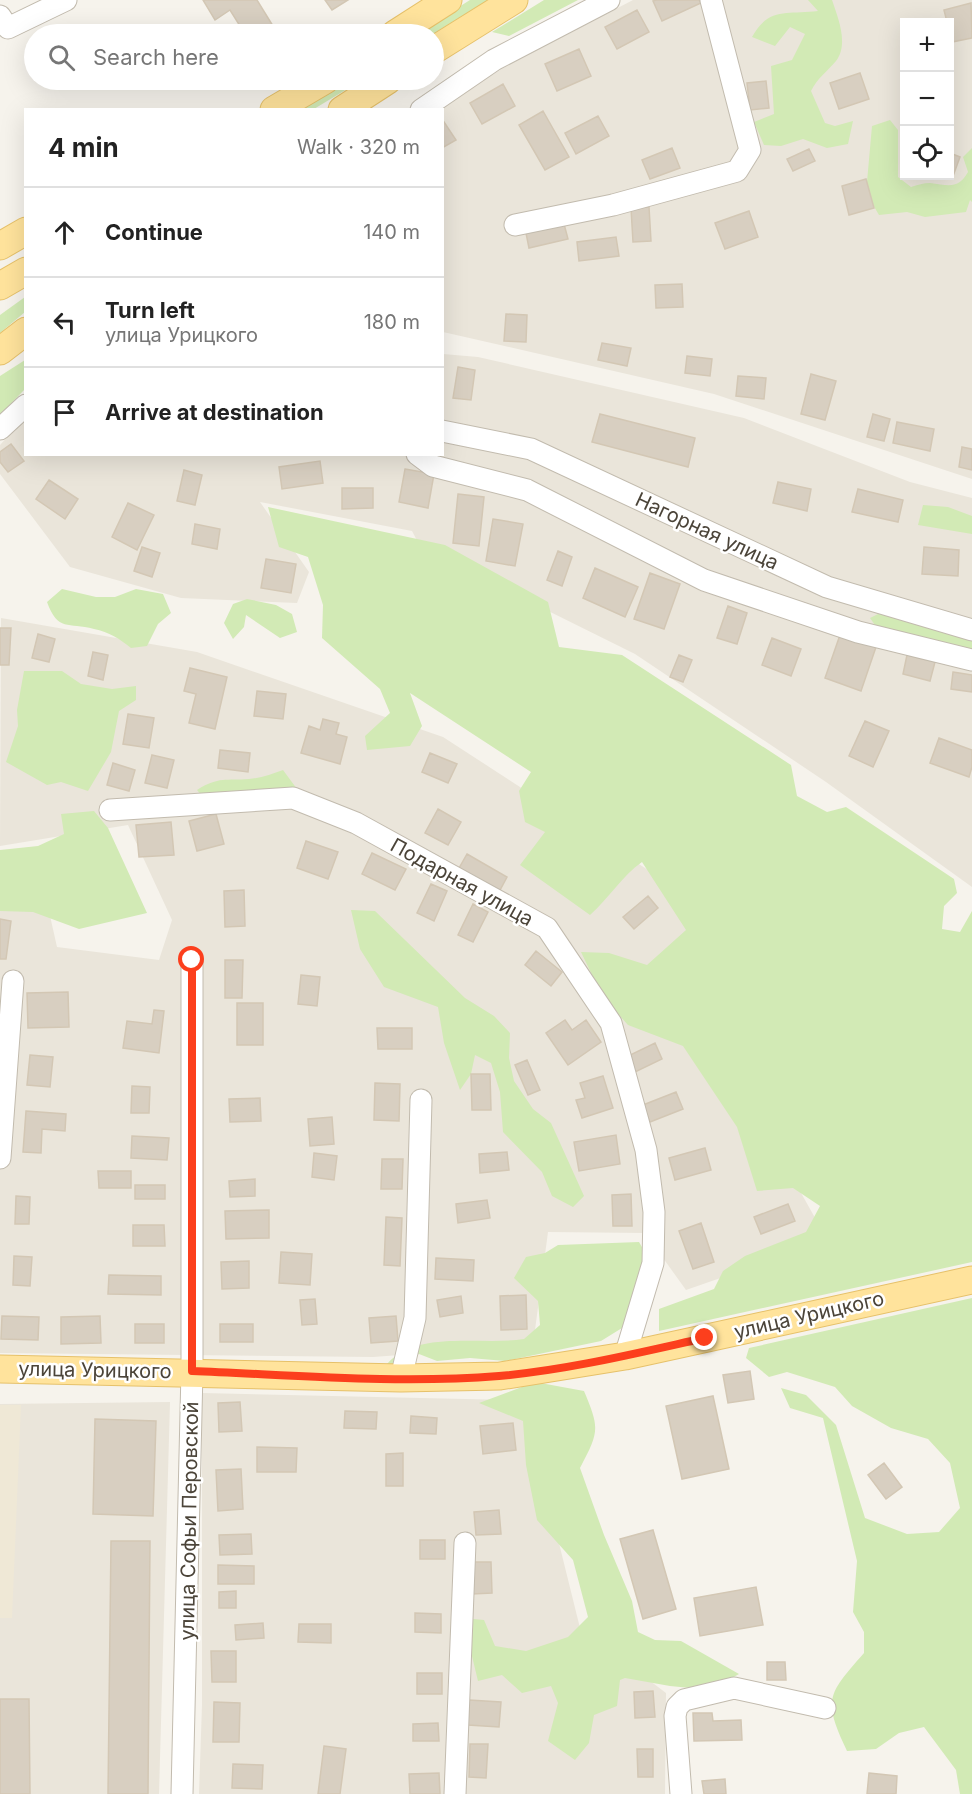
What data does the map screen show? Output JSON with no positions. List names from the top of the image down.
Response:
{
  "streets": {
    "main road": ["улица Урицкого"],
    "street": ["Нагорная улица", "Подарная улица", "улица Софьи Перовской"]
  },
  "crossings": [
    ["Подарная улица", "улица Урицкого"],
    ["улица Урицкого", "улица Софьи Перовской"]
  ],
  "page": {
    "map_buttons": ["+", "−"],
    "search": "Search here",
    "heading": ["4 min", "Walk · 320 m"],
    "list": [
      ["Continue", "140 m"],
      ["Turn left", "улица Урицкого", "180 m"],
      "Arrive at destination"
    ]
  }
}
